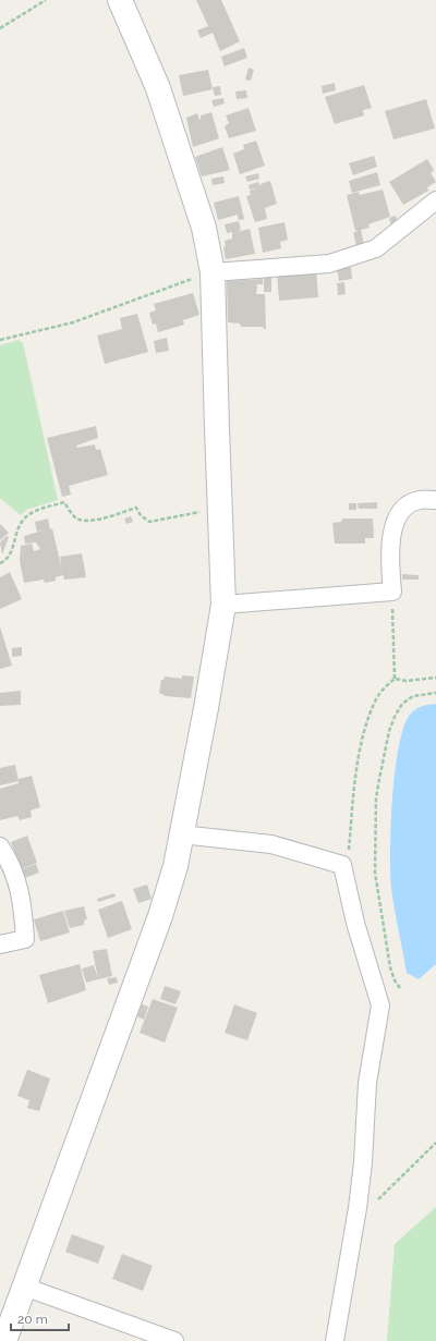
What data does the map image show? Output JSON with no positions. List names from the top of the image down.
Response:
{
  "scale_bar": "20 m"
}
